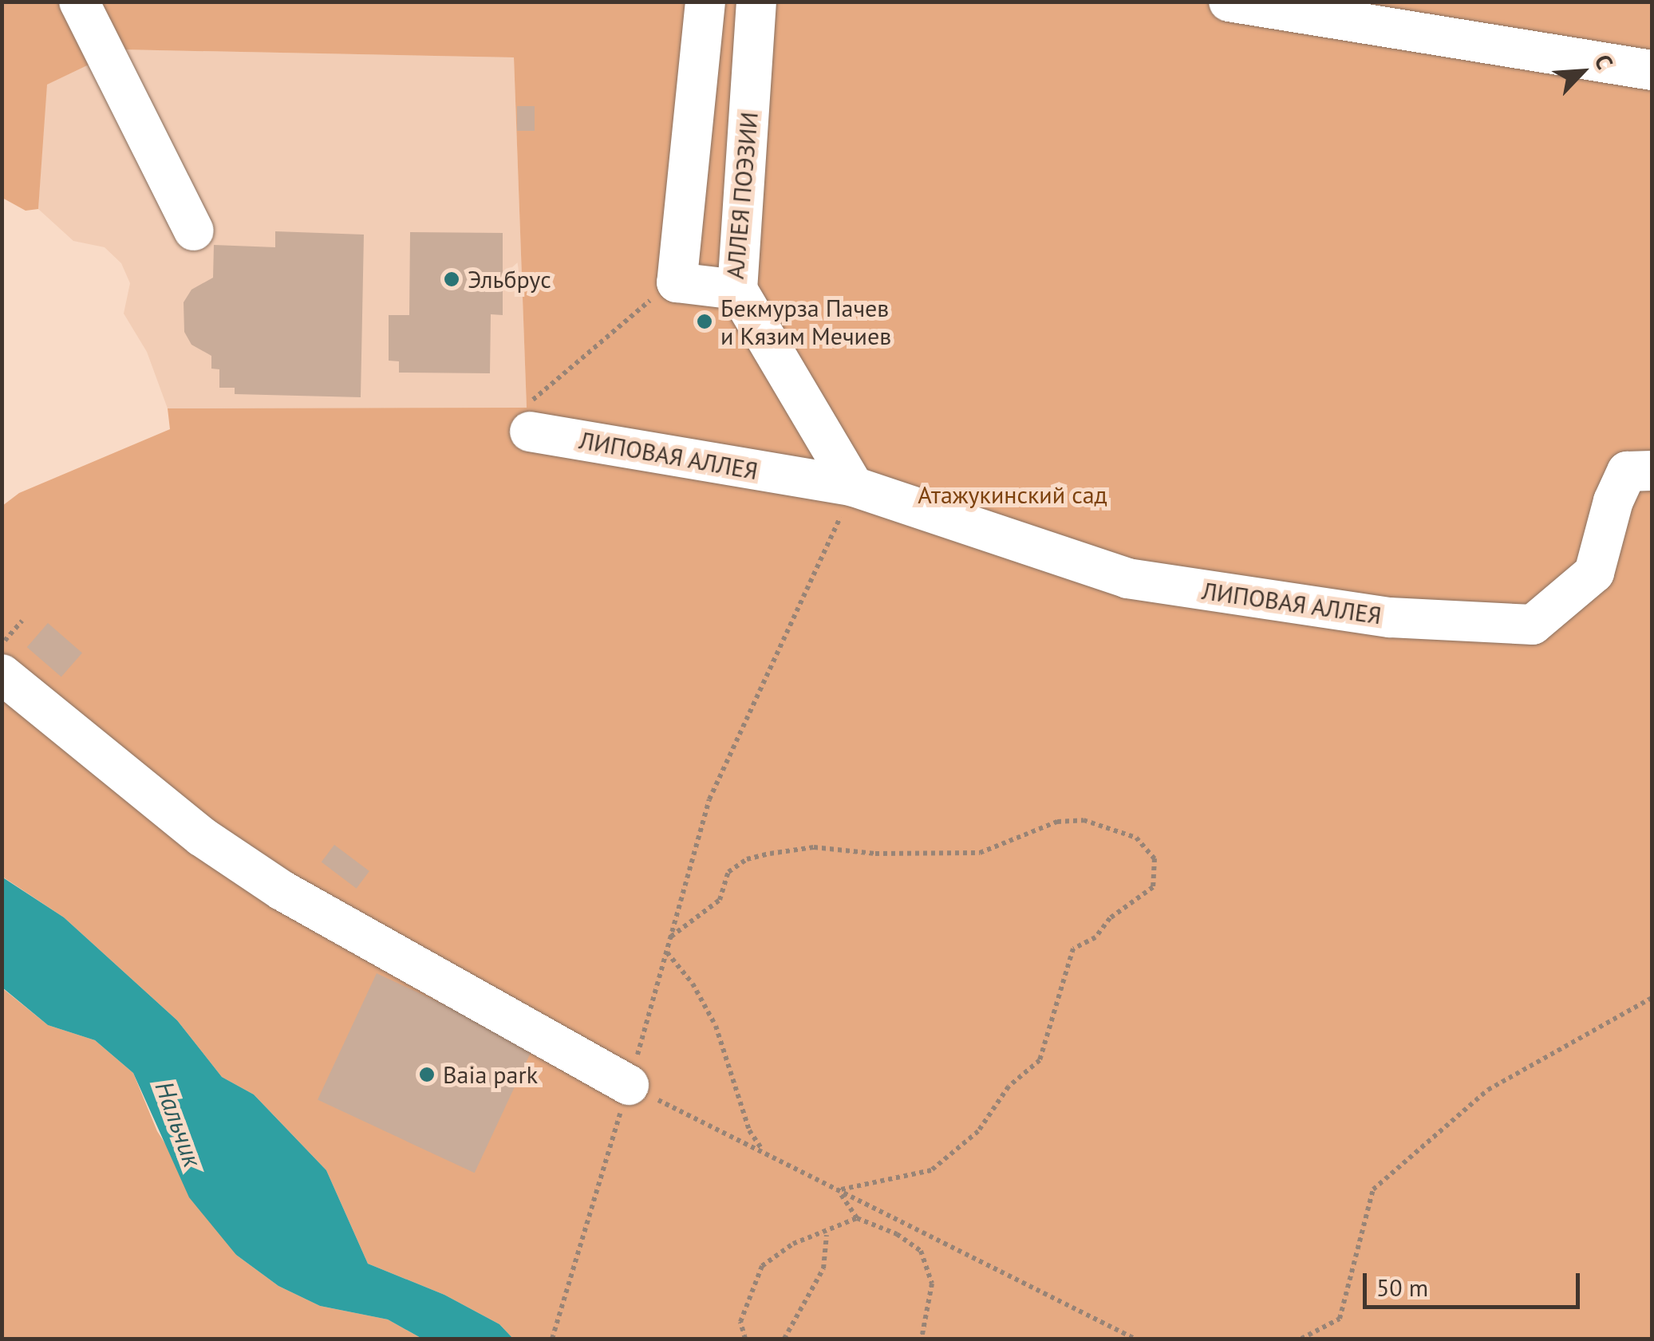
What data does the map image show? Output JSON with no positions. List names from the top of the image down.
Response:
{
  "streets": {
    "street": ["АЛЛЕЯ ПОЭЗИИ", "ЛИПОВАЯ АЛЛЕЯ"]
  },
  "water": ["Нальчик"],
  "parks": ["Атажукинский сад"],
  "places": ["Эльбрус", "Бекмурза Пачев и Кязим Мечиев", "Baia park"],
  "scale_bar": "50 m",
  "north": "top right"
}
